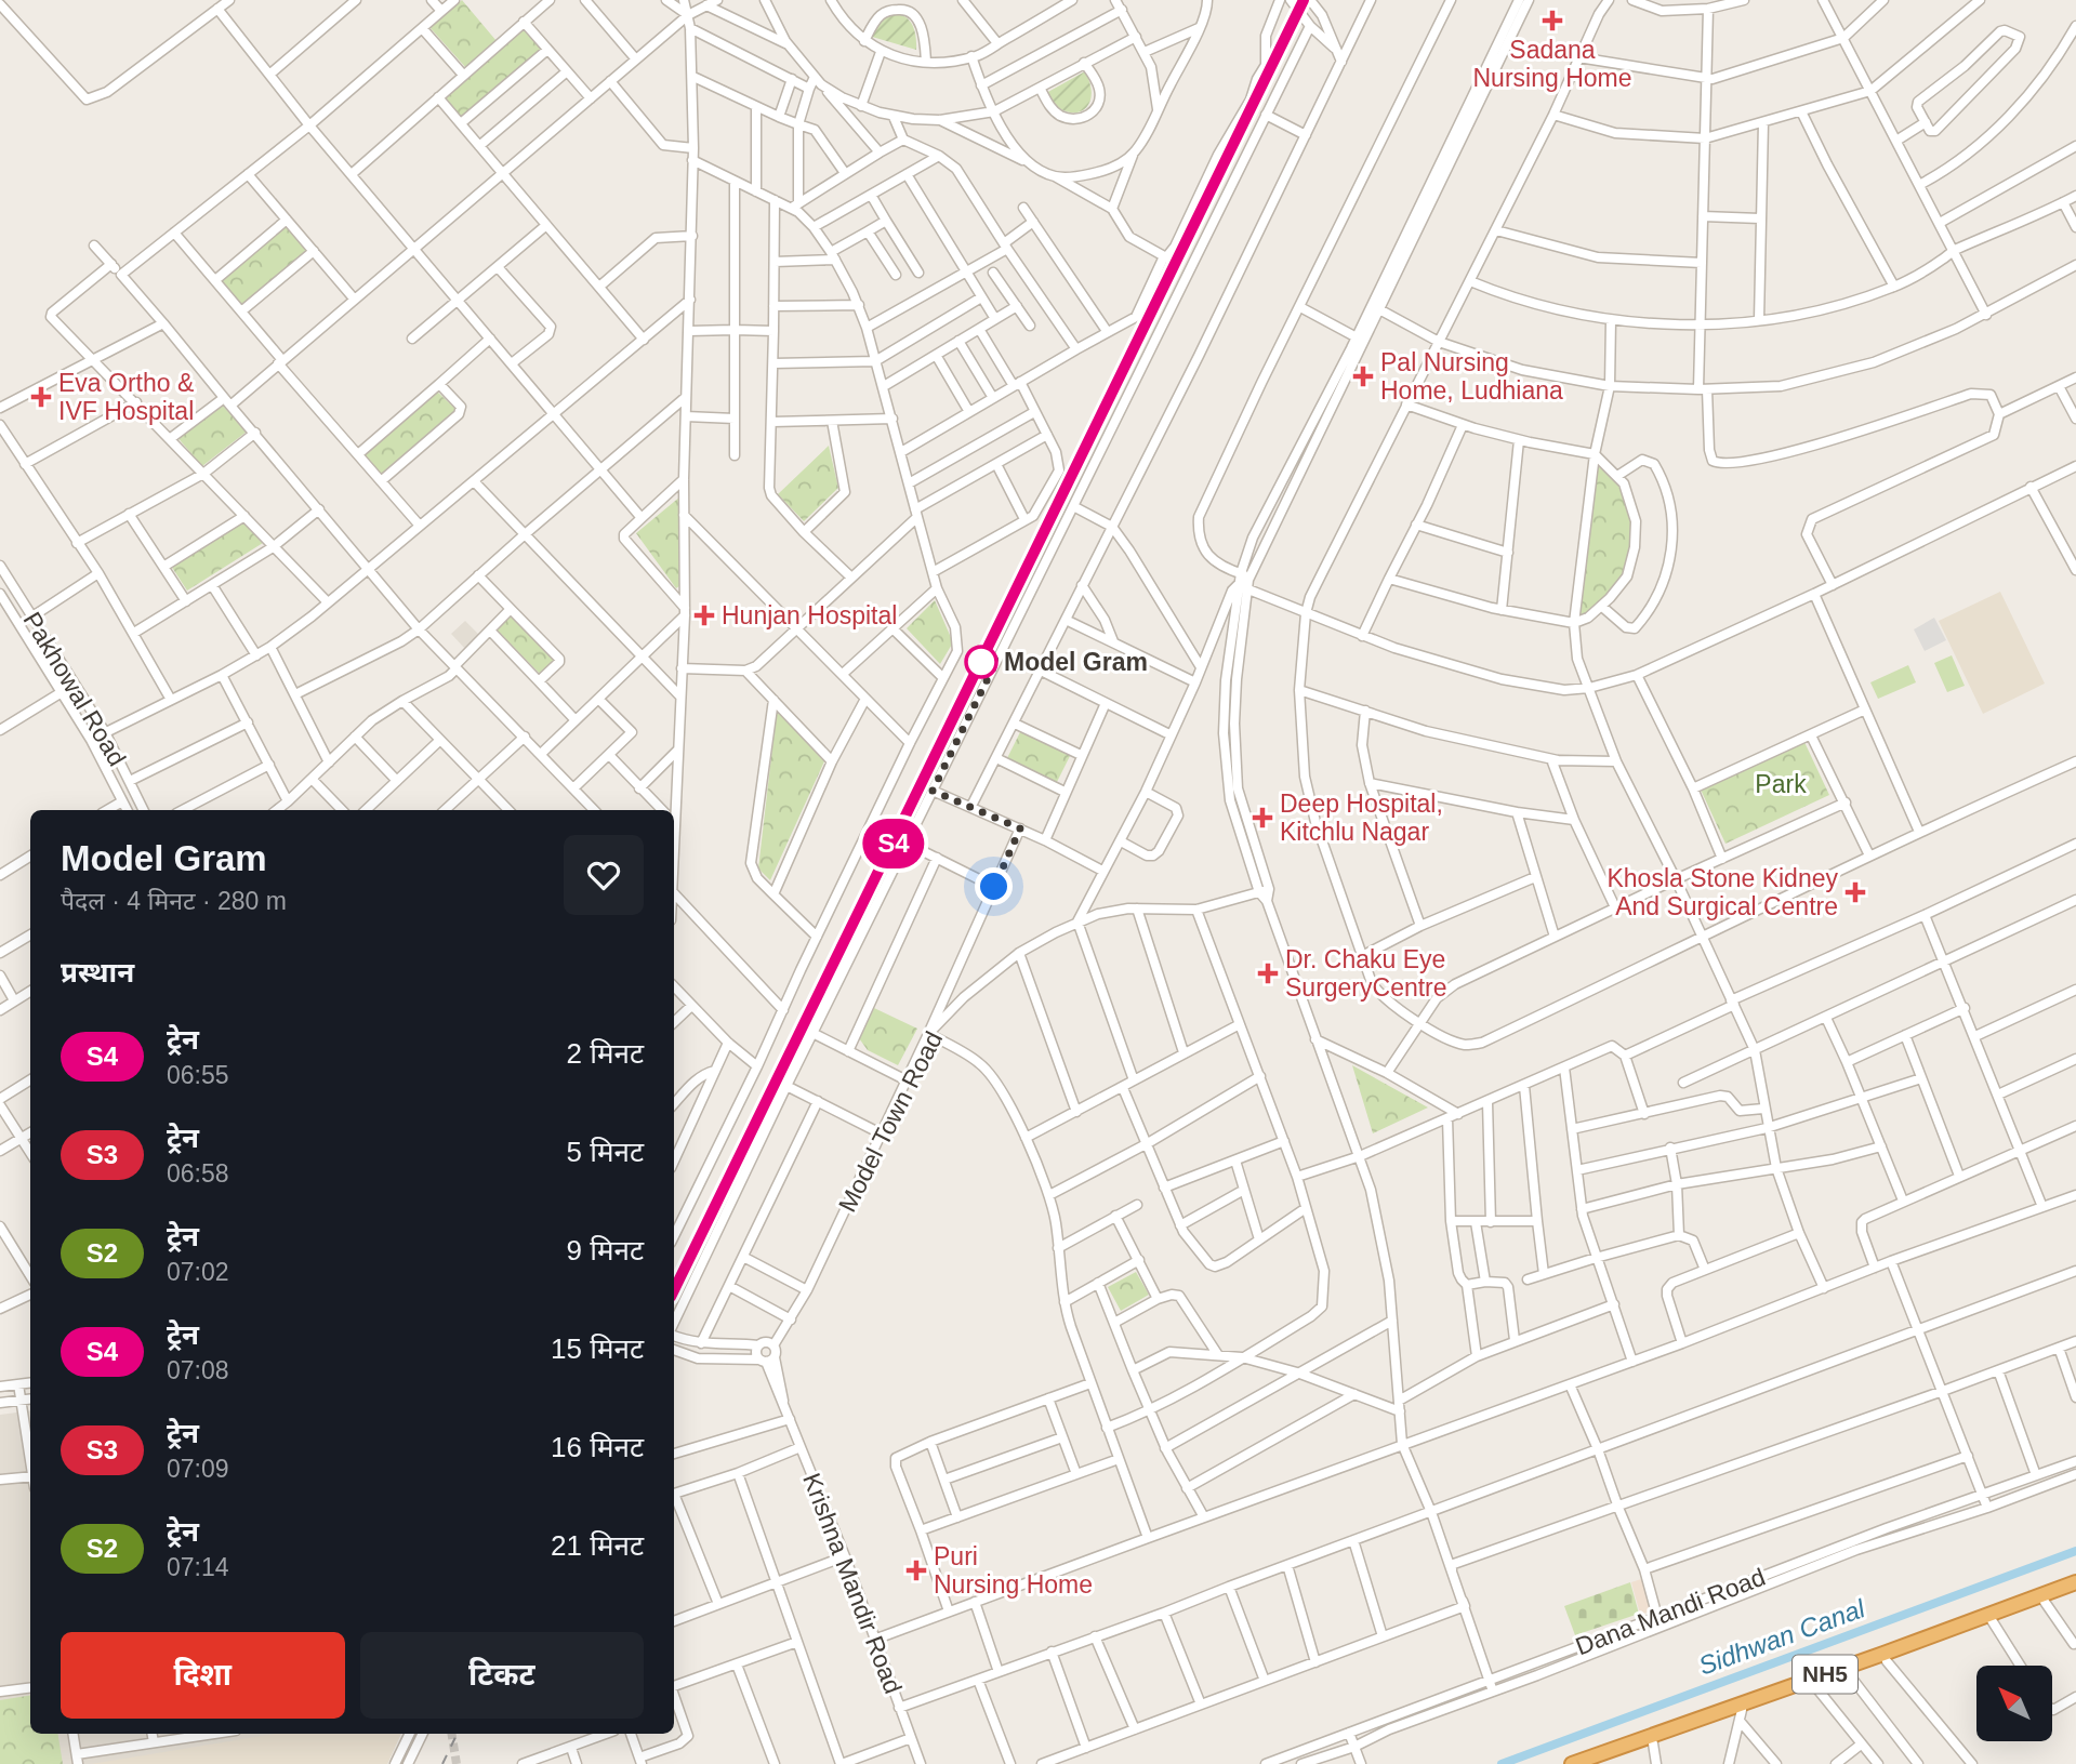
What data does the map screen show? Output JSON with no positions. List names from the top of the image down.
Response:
{
  "streets": {
    "highway": ["NH5"],
    "street": [
      "Pakhowal Road",
      "Model Town Road",
      "Krishna Mandir Road",
      "Dana Mandi Road"
    ]
  },
  "crossings": [
    ["Model Town Road", "Krishna Mandir Road"]
  ],
  "water": ["Sidhwan Canal"],
  "parks": ["Park"],
  "places": {
    "health": [
      "Sadana Nursing Home",
      "Pal Nursing Home, Ludhiana",
      "Eva Ortho & IVF Hospital",
      "Hunjan Hospital",
      "Deep Hospital, Kitchlu Nagar",
      "Khosla Stone Kidney And Surgical Centre",
      "Dr. Chaku Eye SurgeryCentre",
      "Puri Nursing Home"
    ],
    "other": ["Model Gram"]
  },
  "north": "top left",
  "page": {
    "on_map": "S4",
    "heading": [
      ["Model Gram", "पैदल · 4 मिनट · 280 m"],
      "प्रस्थान"
    ],
    "list": [
      {
        "mark": "S4",
        "name": "ट्रेन",
        "note": "06:55",
        "value": "2 मिनट"
      },
      {
        "mark": "S3",
        "name": "ट्रेन",
        "note": "06:58",
        "value": "5 मिनट"
      },
      {
        "mark": "S2",
        "name": "ट्रेन",
        "note": "07:02",
        "value": "9 मिनट"
      },
      {
        "mark": "S4",
        "name": "ट्रेन",
        "note": "07:08",
        "value": "15 मिनट"
      },
      {
        "mark": "S3",
        "name": "ट्रेन",
        "note": "07:09",
        "value": "16 मिनट"
      },
      {
        "mark": "S2",
        "name": "ट्रेन",
        "note": "07:14",
        "value": "21 मिनट"
      }
    ],
    "buttons": ["दिशा", "टिकट"]
  }
}
